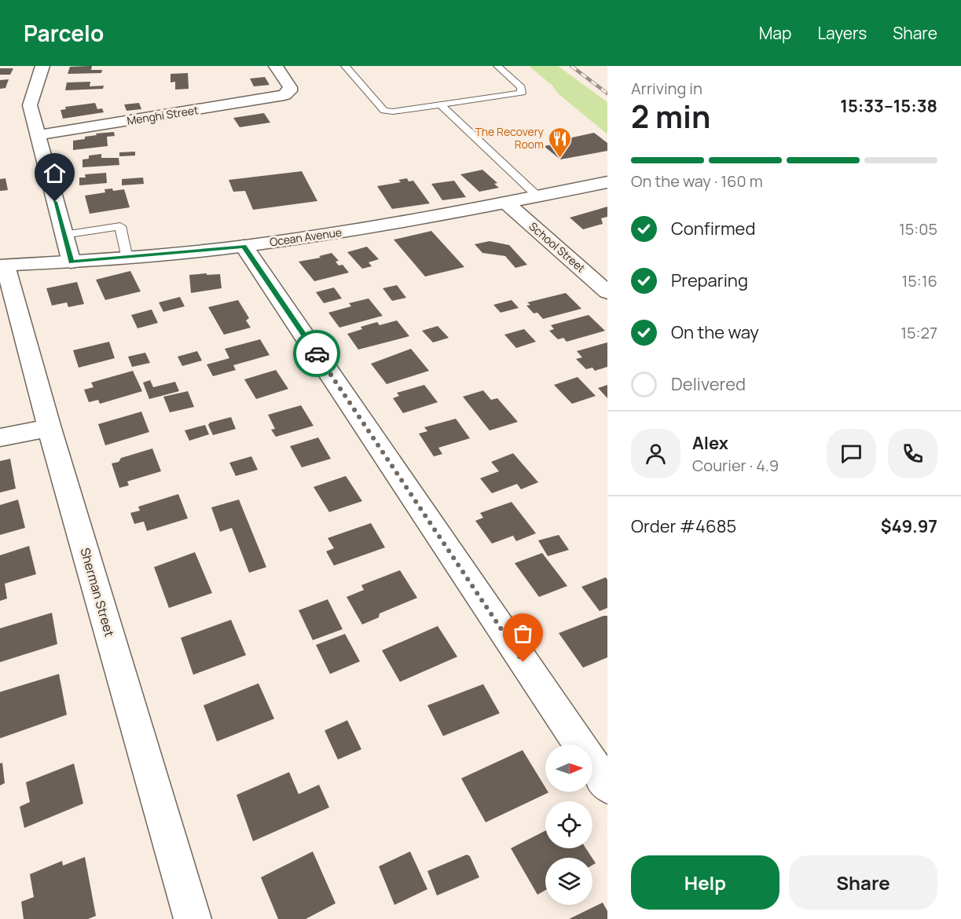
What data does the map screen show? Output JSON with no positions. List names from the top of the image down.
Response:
{
  "streets": {
    "street": [
      "Menghi Street",
      "Ocean Avenue",
      "School Street",
      "Sherman Street"
    ]
  },
  "crossings": [
    ["Ocean Avenue", "School Street"],
    ["Ocean Avenue", "Sherman Street"]
  ],
  "places": {
    "restaurant": ["The Recovery Room"]
  },
  "north": "right",
  "page": {
    "header": "Parcelo",
    "nav": ["Map", "Layers", "Share"],
    "heading": ["2 min", "Arriving in", "15:33–15:38"],
    "panel": [
      "Alex",
      "Courier · 4.9",
      "Order #4685",
      "$49.97"
    ],
    "bar": "On the way · 160 m",
    "list": [
      ["Confirmed", "15:05"],
      ["Preparing", "15:16"],
      ["On the way", "15:27"],
      "Delivered"
    ],
    "buttons": ["Help", "Share"]
  }
}
